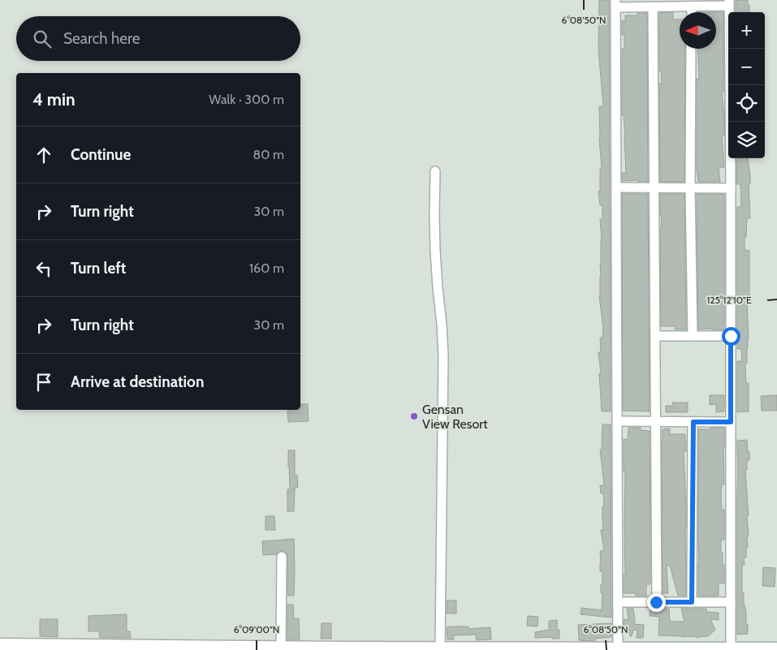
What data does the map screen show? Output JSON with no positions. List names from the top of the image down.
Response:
{
  "places": ["Gensan View Resort"],
  "north": "left",
  "page": {
    "map_buttons": ["+", "−"],
    "search": "Search here",
    "heading": ["4 min", "Walk · 300 m"],
    "list": [
      ["Continue", "80 m"],
      ["Turn right", "30 m"],
      ["Turn left", "160 m"],
      ["Turn right", "30 m"],
      "Arrive at destination"
    ]
  },
  "coordinates": ["6°08'50\"N", "125°12'10\"E", "6°09'00\"N"]
}
